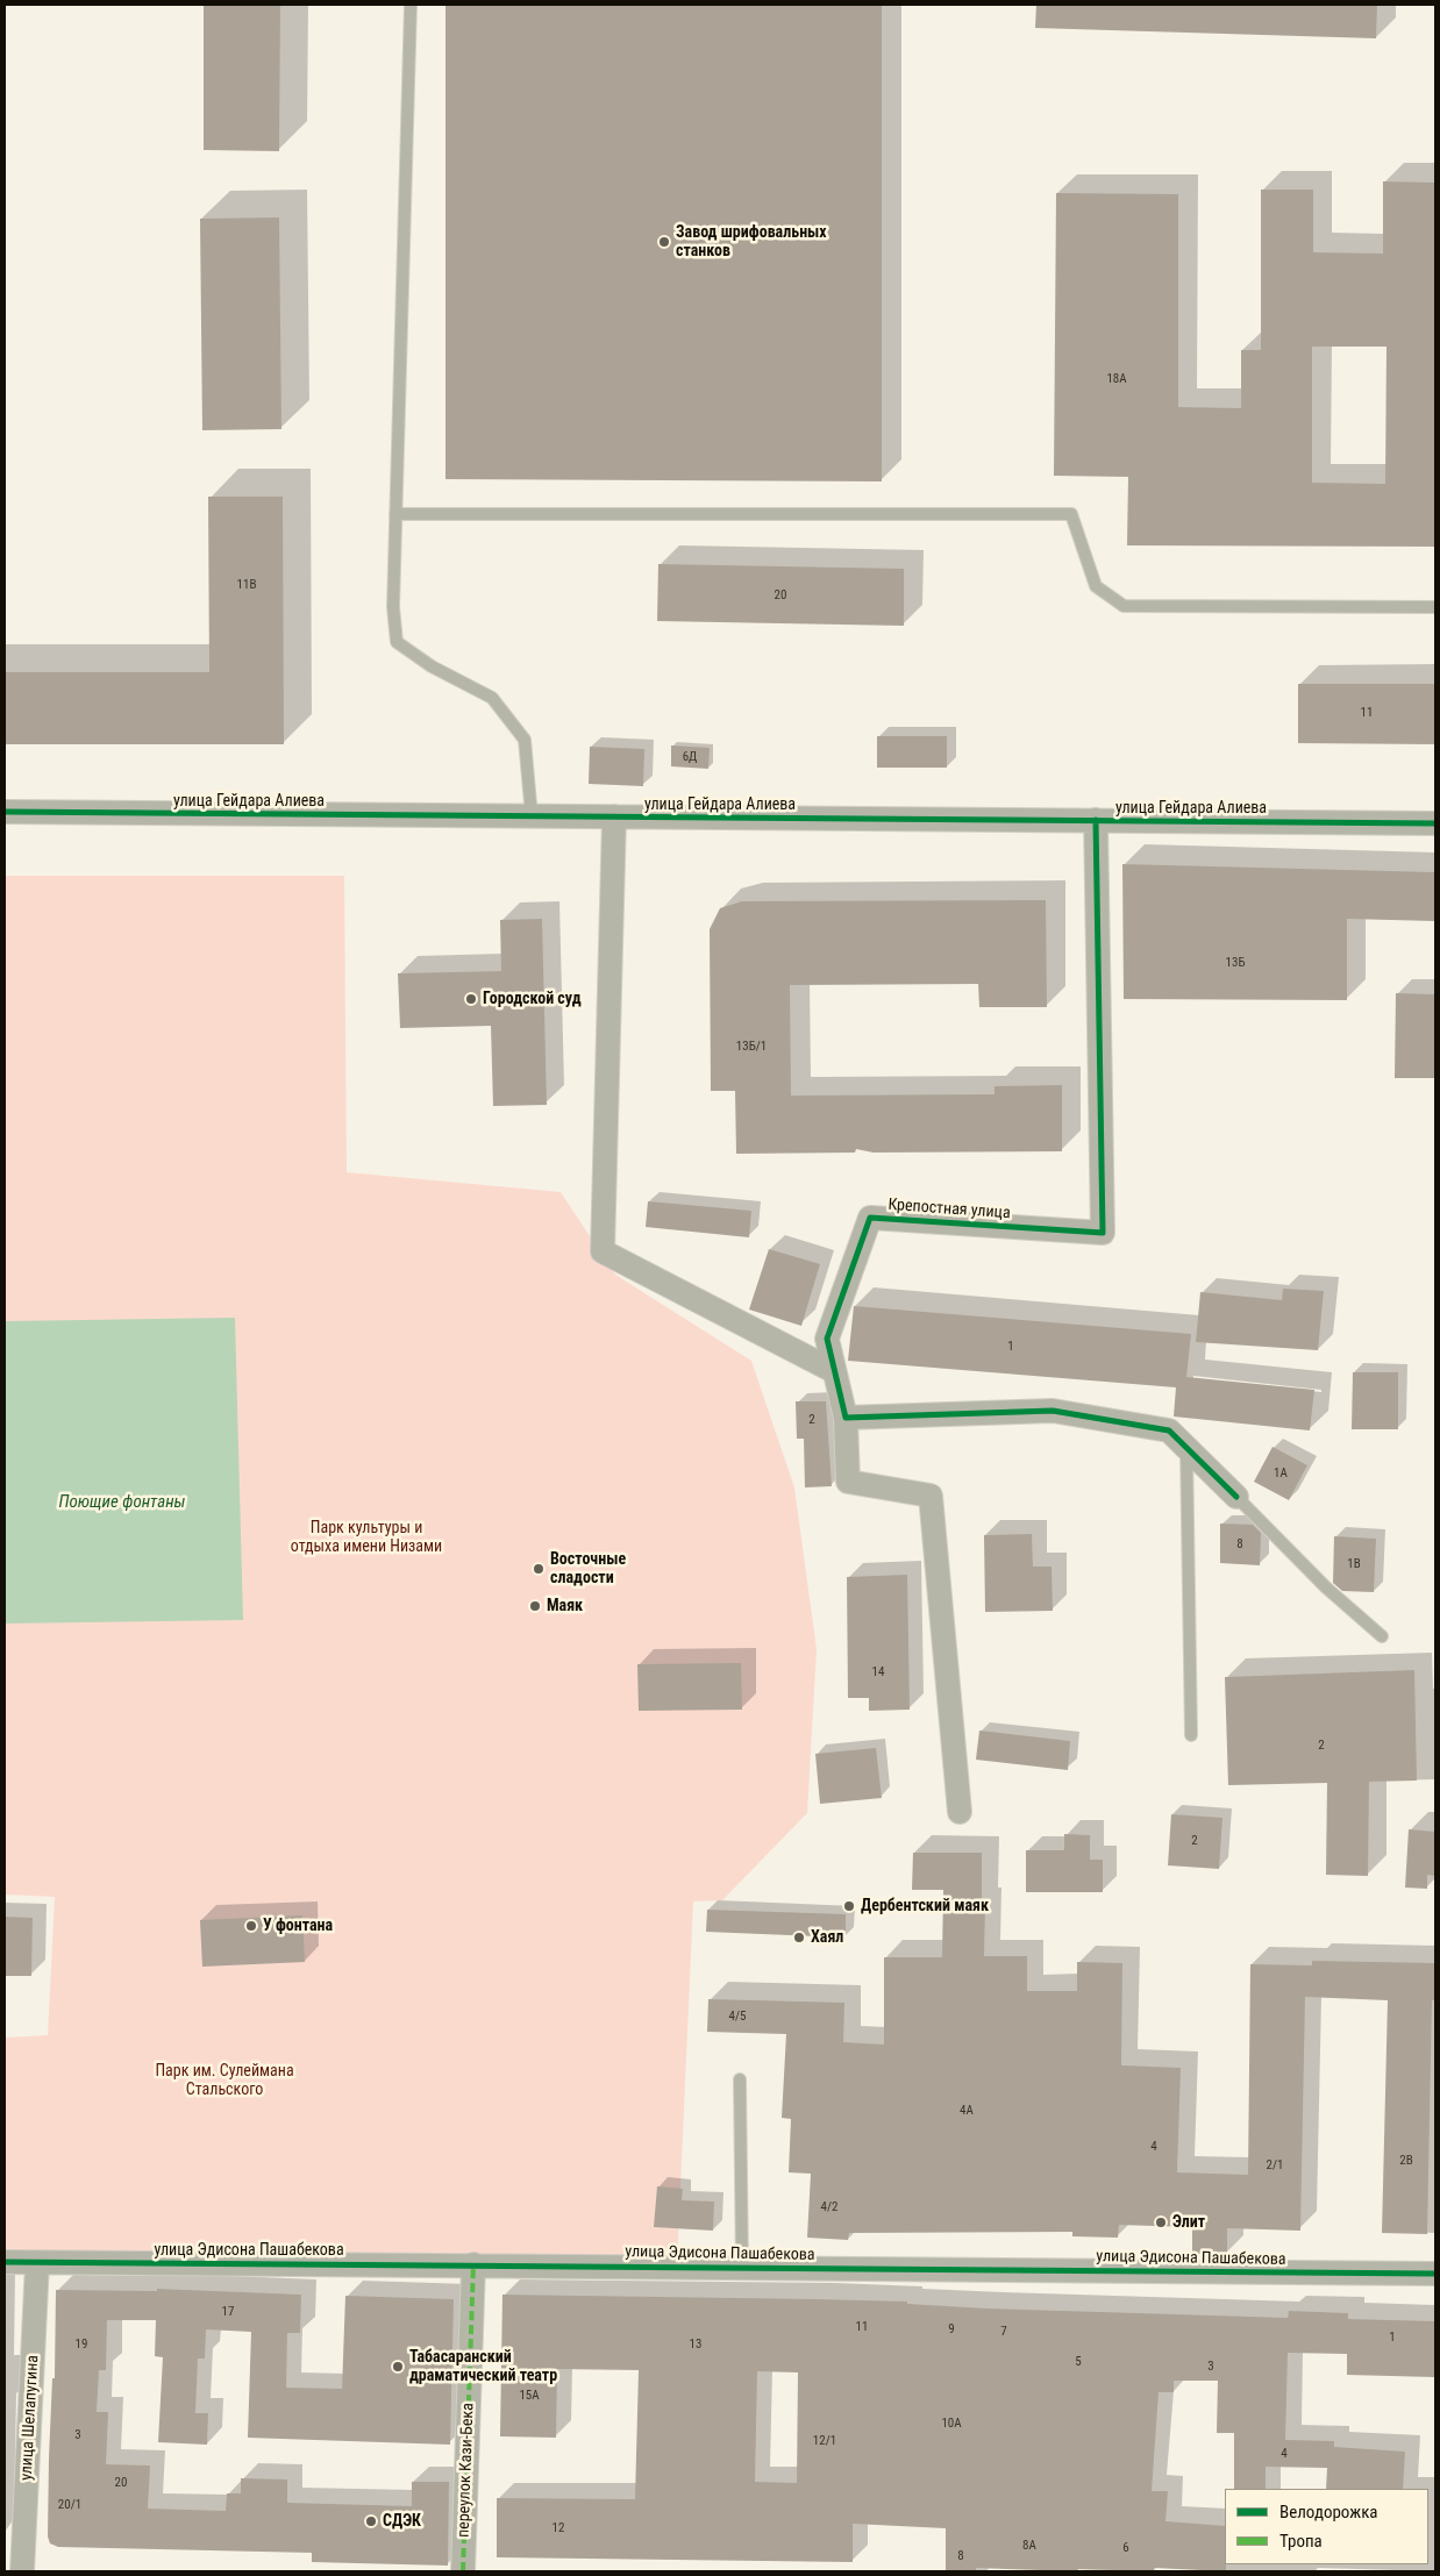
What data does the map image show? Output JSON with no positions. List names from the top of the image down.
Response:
{
  "streets": {
    "street": [
      "улица Гейдара Алиева",
      "Крепостная улица",
      "улица Эдисона Пашабекова",
      "улица Шелапугина",
      "переулок Кази-Бека"
    ]
  },
  "crossings": [
    ["улица Гейдара Алиева", "Крепостная улица"],
    ["улица Эдисона Пашабекова", "улица Шелапугина"],
    ["улица Эдисона Пашабекова", "переулок Кази-Бека"]
  ],
  "water": ["Поющие фонтаны"],
  "parks": ["Парк культуры и отдыха имени Низами", "Парк им. Сулеймана Стальского"],
  "places": [
    "Завод шрифовальных станков",
    "Городской суд",
    "Восточные сладости",
    "Маяк",
    "Дербентский маяк",
    "У фонтана",
    "Хаял",
    "Элит",
    "Табасаранский драматический театр",
    "СДЭК"
  ],
  "house_numbers": [
    "18А",
    "11В",
    "20",
    "11",
    "6Д",
    "13Б",
    "13Б/1",
    "1",
    "2",
    "1А",
    "8",
    "1В",
    "14",
    "2",
    "2",
    "4/5",
    "4А",
    "4",
    "2В",
    "2/1",
    "4/2",
    "17",
    "11",
    "9",
    "7",
    "1",
    "19",
    "13",
    "5",
    "3",
    "15А",
    "10А",
    "3",
    "12/1",
    "4",
    "20",
    "20/1",
    "12",
    "8А",
    "6",
    "8"
  ],
  "legend": ["Велодорожка", "Тропа"]
}
